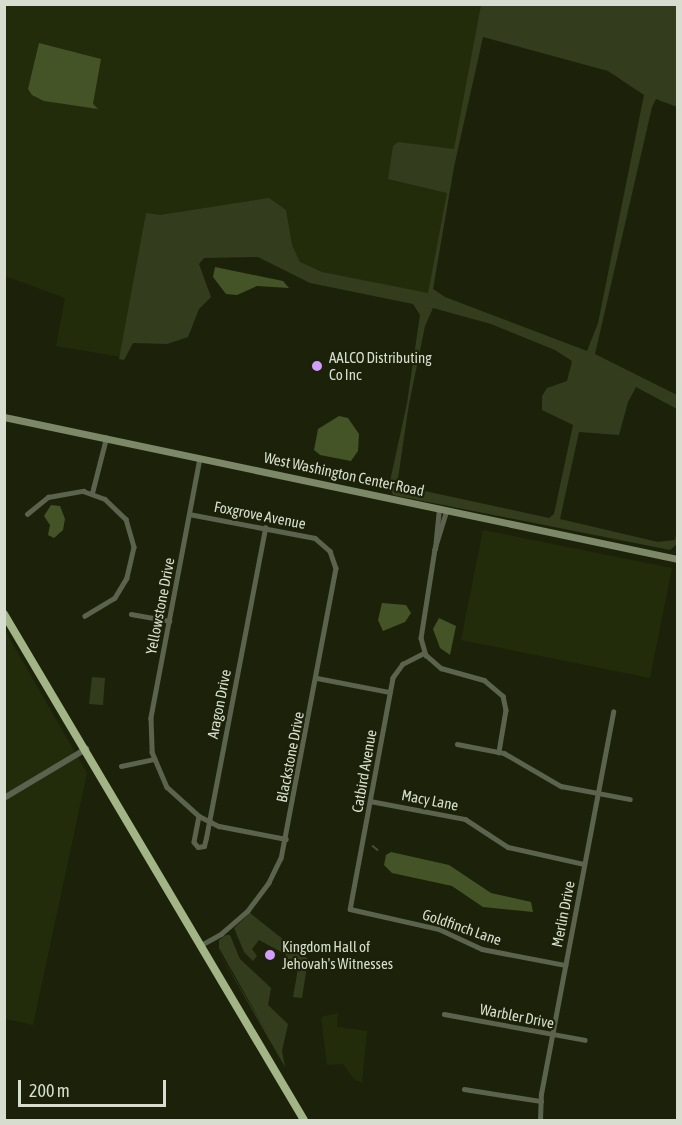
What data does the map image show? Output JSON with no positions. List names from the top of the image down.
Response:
{
  "streets": {
    "main road": ["West Washington Center Road"],
    "street": [
      "Foxgrove Avenue",
      "Yellowstone Drive",
      "Aragon Drive",
      "Blackstone Drive",
      "Catbird Avenue",
      "Macy Lane",
      "Merlin Drive",
      "Goldfinch Lane",
      "Warbler Drive"
    ]
  },
  "crossings": [
    ["West Washington Center Road", "Yellowstone Drive"],
    ["Foxgrove Avenue", "Yellowstone Drive"],
    ["Foxgrove Avenue", "Aragon Drive"],
    ["Foxgrove Avenue", "Blackstone Drive"],
    ["Yellowstone Drive", "Aragon Drive"],
    ["Yellowstone Drive", "Blackstone Drive"],
    ["Catbird Avenue", "Macy Lane"],
    ["Catbird Avenue", "Goldfinch Lane"],
    ["Macy Lane", "Merlin Drive"],
    ["Merlin Drive", "Goldfinch Lane"],
    ["Merlin Drive", "Warbler Drive"]
  ],
  "places": ["AALCO Distributing Co Inc", "Kingdom Hall of Jehovah's Witnesses"],
  "scale_bar": "200 m"
}
